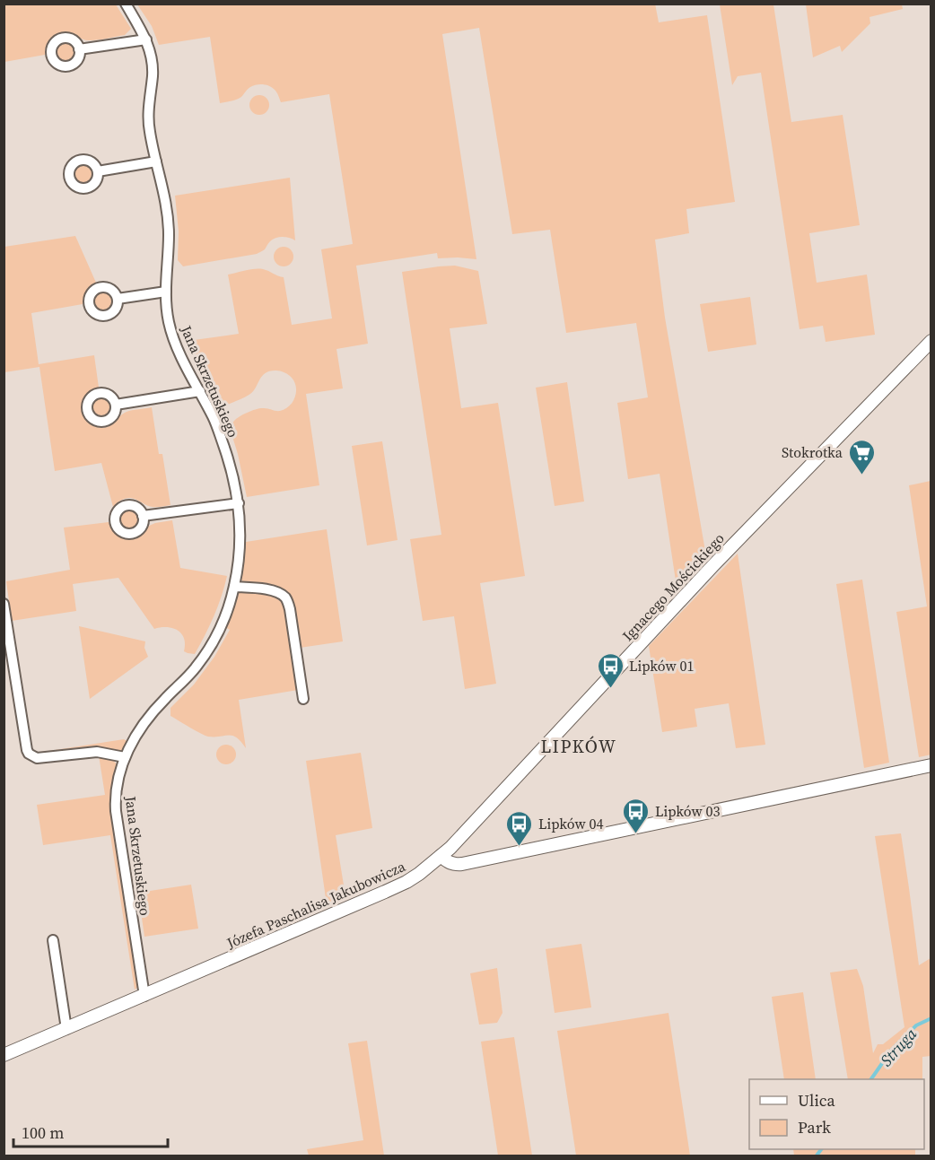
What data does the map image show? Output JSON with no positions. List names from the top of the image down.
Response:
{
  "streets": {
    "street": ["Jana Skrzetuskiego", "Ignacego Mościckiego", "Józefa Paschalisa Jakubowicza"]
  },
  "crossings": [
    ["Jana Skrzetuskiego", "Józefa Paschalisa Jakubowicza"],
    ["Ignacego Mościckiego", "Józefa Paschalisa Jakubowicza"]
  ],
  "districts": ["LIPKÓW"],
  "water": ["Struga"],
  "places": {
    "supermarket": ["Stokrotka"],
    "bus stop": ["Lipków 01", "Lipków 03", "Lipków 04"]
  },
  "legend": ["Ulica", "Park"],
  "scale_bar": "100 m"
}
